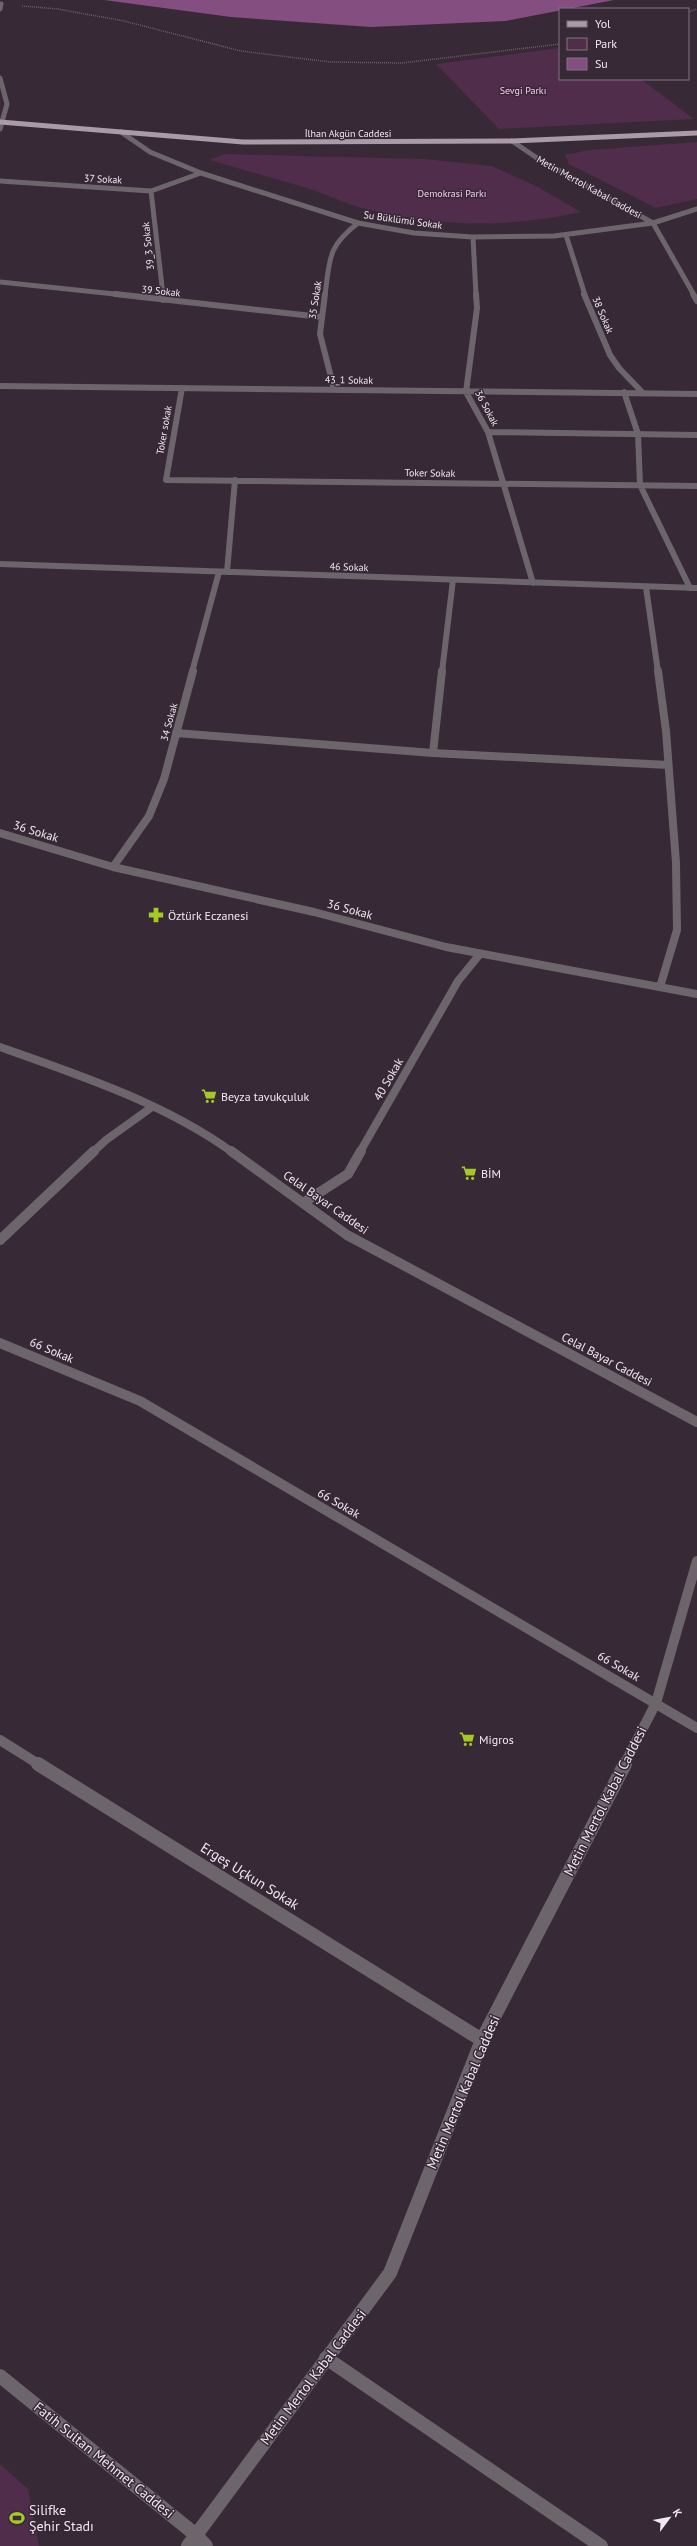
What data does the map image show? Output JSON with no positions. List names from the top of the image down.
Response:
{
  "streets": {
    "main road": ["İlhan Akgün Caddesi"],
    "street": [
      "37 Sokak",
      "Metin Mertol Kabal Caddesi",
      "Su Büklümü Sokak",
      "39_3 Sokak",
      "39 Sokak",
      "35 Sokak",
      "38 Sokak",
      "43_1 Sokak",
      "36 Sokak",
      "Toker sokak",
      "Toker Sokak",
      "46 Sokak",
      "34 Sokak",
      "40 Sokak",
      "Celal Bayar Caddesi",
      "66 Sokak",
      "Ergeş Uçkun Sokak",
      "Fatih Sultan Mehmet Caddesi"
    ]
  },
  "crossings": [
    ["İlhan Akgün Caddesi", "Metin Mertol Kabal Caddesi"],
    ["İlhan Akgün Caddesi", "Su Büklümü Sokak"],
    ["37 Sokak", "Su Büklümü Sokak"],
    ["37 Sokak", "39_3 Sokak"],
    ["Metin Mertol Kabal Caddesi", "Su Büklümü Sokak"],
    ["Metin Mertol Kabal Caddesi", "66 Sokak"],
    ["Metin Mertol Kabal Caddesi", "Ergeş Uçkun Sokak"],
    ["Metin Mertol Kabal Caddesi", "Fatih Sultan Mehmet Caddesi"],
    ["Su Büklümü Sokak", "35 Sokak"],
    ["Su Büklümü Sokak", "38 Sokak"],
    ["Su Büklümü Sokak", "36 Sokak"],
    ["39_3 Sokak", "39 Sokak"],
    ["39 Sokak", "35 Sokak"],
    ["35 Sokak", "43_1 Sokak"],
    ["38 Sokak", "43_1 Sokak"],
    ["43_1 Sokak", "36 Sokak"],
    ["43_1 Sokak", "Toker sokak"],
    ["36 Sokak", "Toker Sokak"],
    ["36 Sokak", "46 Sokak"],
    ["36 Sokak", "34 Sokak"],
    ["36 Sokak", "40 Sokak"],
    ["Toker sokak", "Toker Sokak"],
    ["46 Sokak", "34 Sokak"],
    ["40 Sokak", "Celal Bayar Caddesi"]
  ],
  "parks": ["Sevgi Parkı", "Demokrasi Parkı"],
  "places": {
    "pharmacy": ["Öztürk Eczanesi"],
    "supermarket": ["Beyza tavukçuluk", "BİM", "Migros"],
    "sports": ["Silifke Şehir Stadı"]
  },
  "legend": ["Yol", "Park", "Su"],
  "north": "top right"
}
